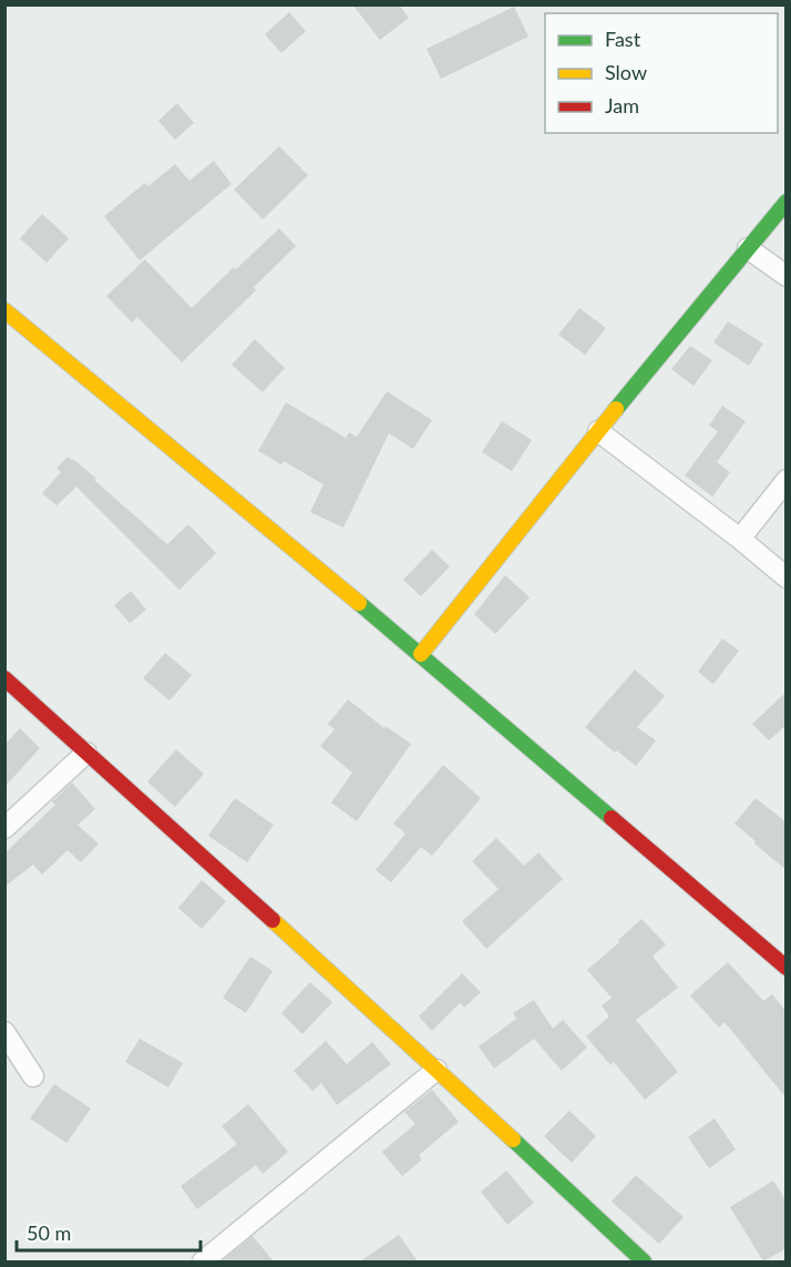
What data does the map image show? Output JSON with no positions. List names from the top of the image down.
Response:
{
  "legend": ["Fast", "Slow", "Jam"],
  "scale_bar": "50 m"
}
